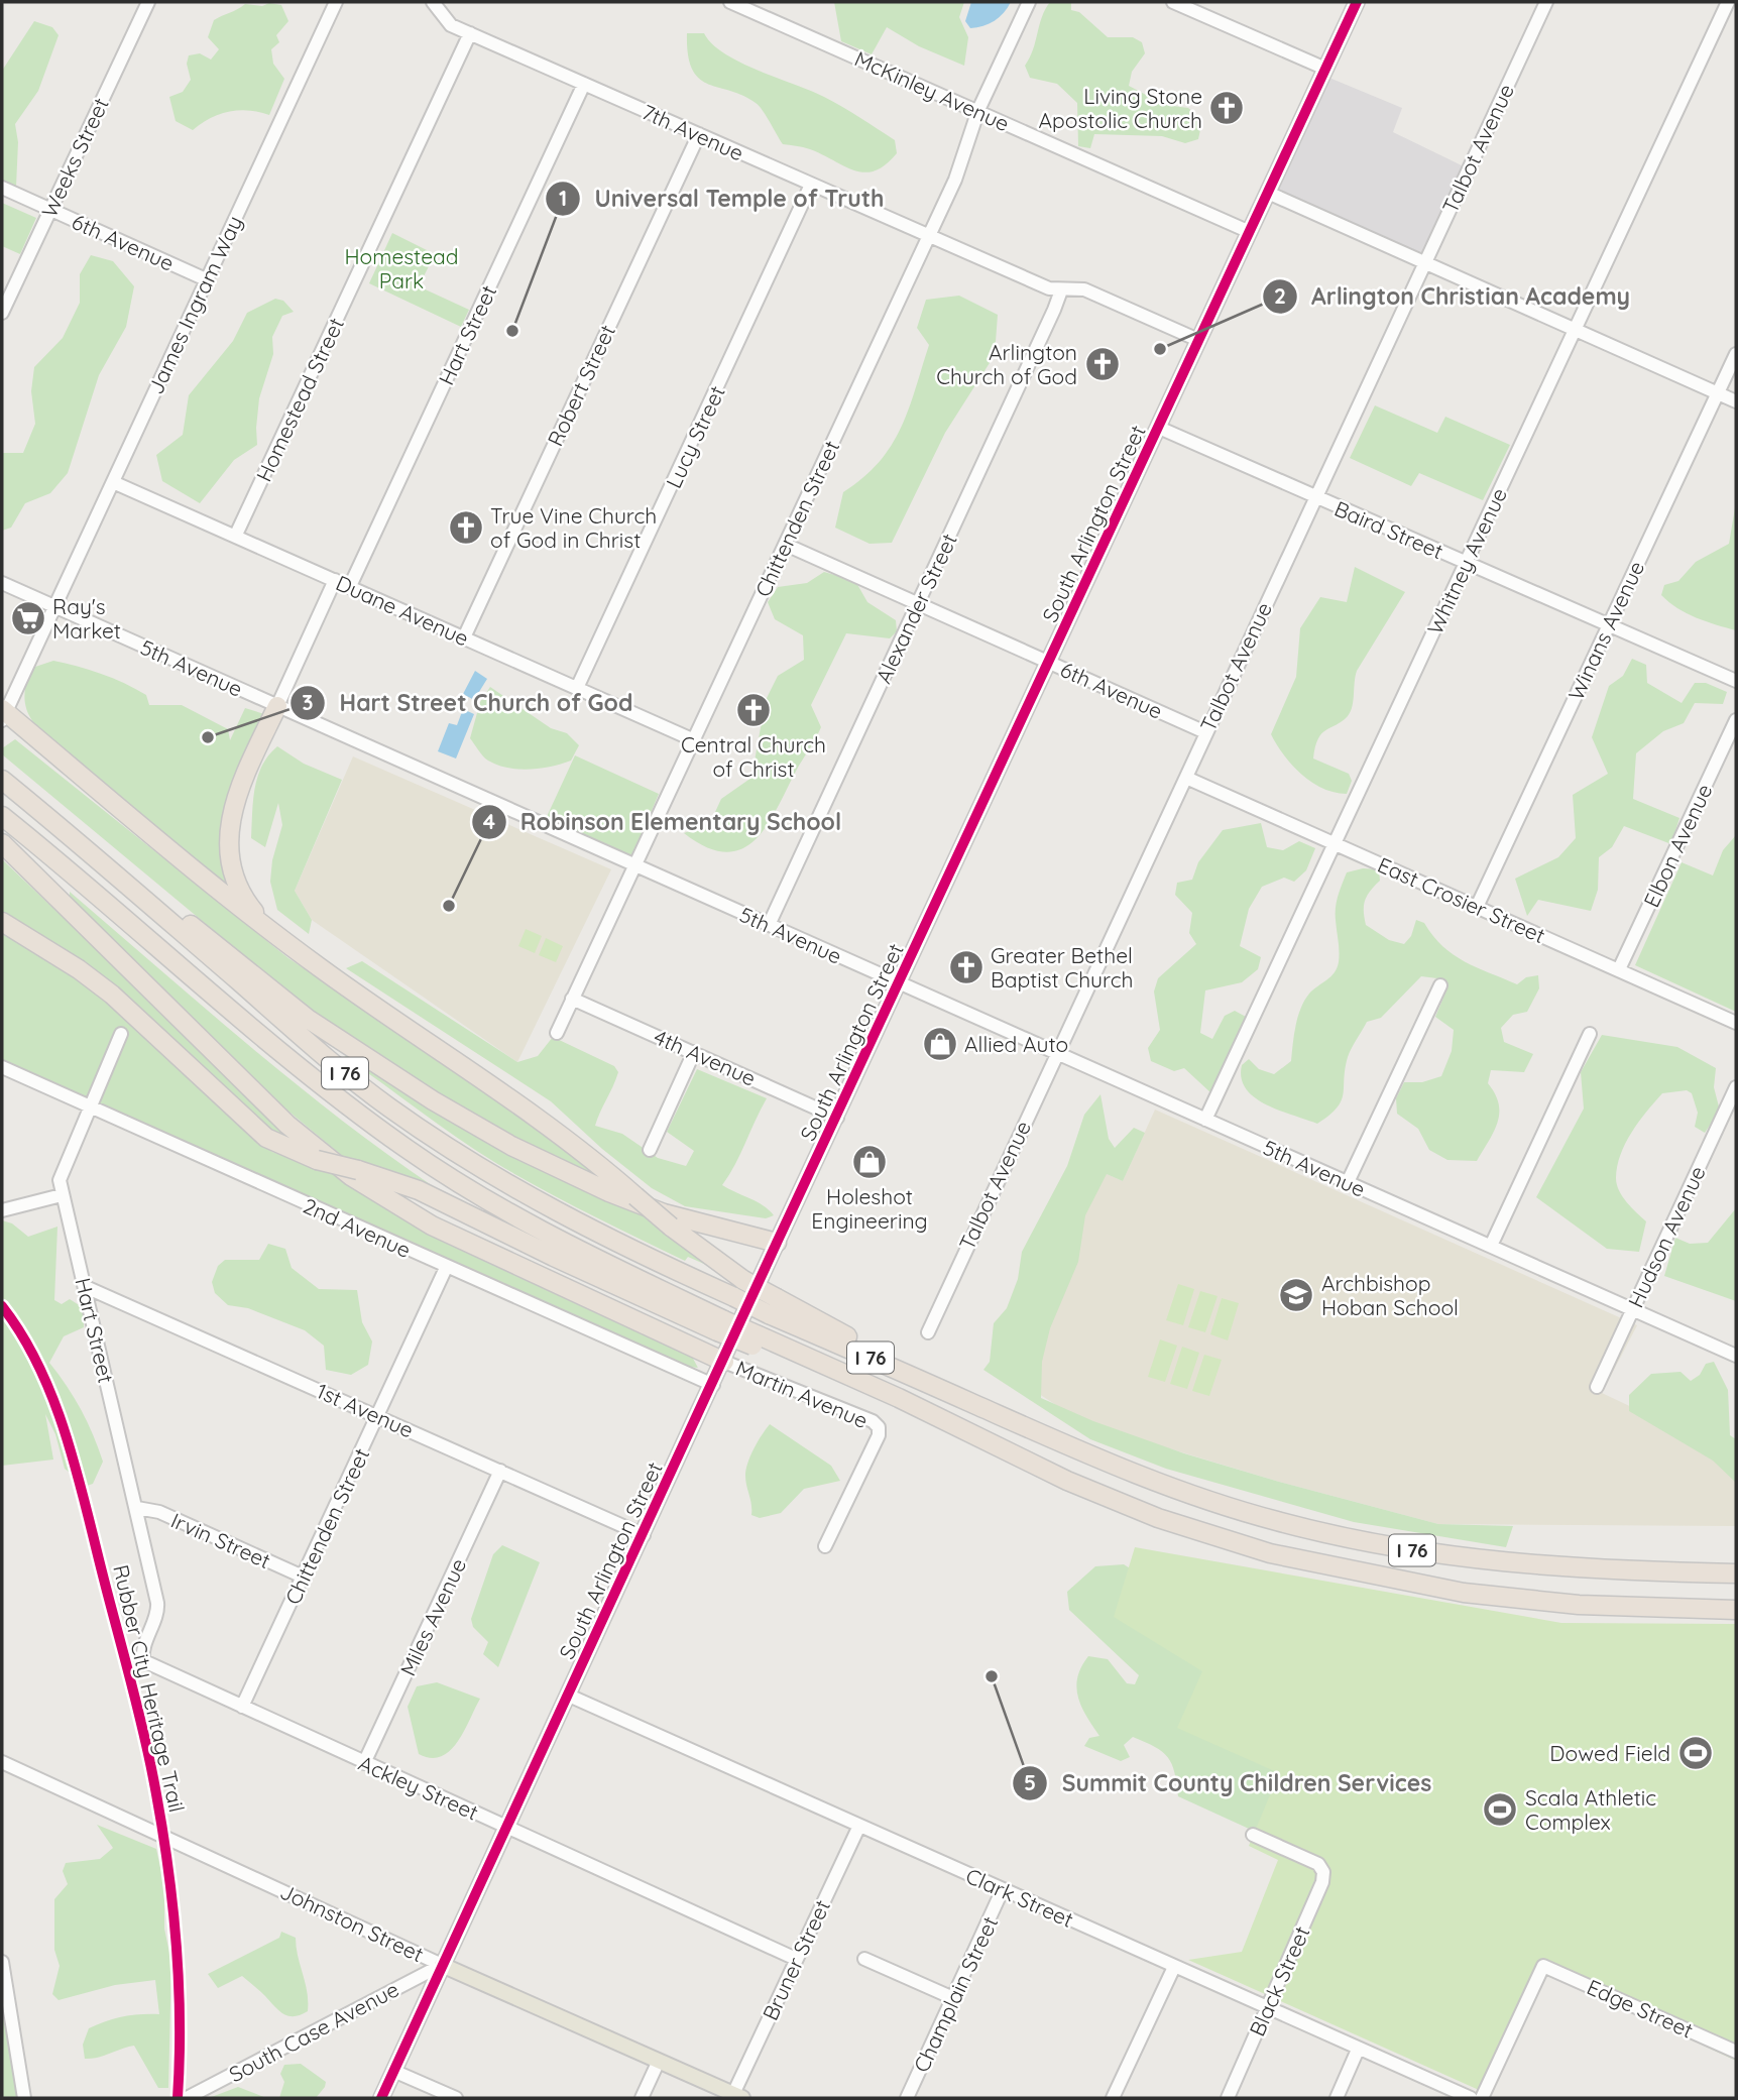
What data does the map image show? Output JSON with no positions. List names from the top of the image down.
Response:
{
  "streets": {
    "highway": ["I 76"],
    "main road": ["South Arlington Street", "Johnston Street"],
    "street": [
      "McKinley Avenue",
      "7th Avenue",
      "Talbot Avenue",
      "Weeks Street",
      "6th Avenue",
      "James Ingram Way",
      "Hart Street",
      "Robert Street",
      "Homestead Street",
      "Lucy Street",
      "Chittenden Street",
      "Baird Street",
      "Whitney Avenue",
      "Alexander Street",
      "Duane Avenue",
      "Winans Avenue",
      "5th Avenue",
      "Elbon Avenue",
      "East Crosier Street",
      "4th Avenue",
      "2nd Avenue",
      "Hudson Avenue",
      "Martin Avenue",
      "1st Avenue",
      "Irvin Street",
      "Miles Avenue",
      "Ackley Street",
      "Clark Street",
      "Bruner Street",
      "Black Street",
      "Champlain Street",
      "Edge Street",
      "South Case Avenue"
    ],
    "cycle path": ["Rubber City Heritage Trail"]
  },
  "crossings": [
    ["McKinley Avenue", "Chittenden Street"],
    ["McKinley Avenue", "South Arlington Street"],
    ["7th Avenue", "Hart Street"],
    ["7th Avenue", "Robert Street"],
    ["7th Avenue", "Homestead Street"],
    ["7th Avenue", "Lucy Street"],
    ["7th Avenue", "Chittenden Street"],
    ["7th Avenue", "South Arlington Street"],
    ["7th Avenue", "Alexander Street"],
    ["Talbot Avenue", "6th Avenue"],
    ["Talbot Avenue", "Baird Street"],
    ["Talbot Avenue", "5th Avenue"],
    ["Talbot Avenue", "East Crosier Street"],
    ["Weeks Street", "6th Avenue"],
    ["6th Avenue", "James Ingram Way"],
    ["6th Avenue", "Chittenden Street"],
    ["6th Avenue", "South Arlington Street"],
    ["6th Avenue", "Alexander Street"],
    ["James Ingram Way", "Duane Avenue"],
    ["James Ingram Way", "5th Avenue"],
    ["Hart Street", "Duane Avenue"],
    ["Hart Street", "2nd Avenue"],
    ["Hart Street", "1st Avenue"],
    ["Hart Street", "Irvin Street"],
    ["Hart Street", "Ackley Street"],
    ["Robert Street", "Duane Avenue"],
    ["Homestead Street", "Duane Avenue"],
    ["Lucy Street", "Duane Avenue"],
    ["Chittenden Street", "Duane Avenue"],
    ["Chittenden Street", "5th Avenue"],
    ["Chittenden Street", "4th Avenue"],
    ["Chittenden Street", "2nd Avenue"],
    ["Chittenden Street", "1st Avenue"],
    ["Chittenden Street", "Irvin Street"],
    ["Chittenden Street", "Ackley Street"],
    ["South Arlington Street", "Baird Street"],
    ["South Arlington Street", "5th Avenue"],
    ["South Arlington Street", "4th Avenue"],
    ["South Arlington Street", "2nd Avenue"],
    ["South Arlington Street", "Martin Avenue"],
    ["South Arlington Street", "1st Avenue"],
    ["South Arlington Street", "Ackley Street"],
    ["South Arlington Street", "Clark Street"],
    ["South Arlington Street", "Johnston Street"],
    ["South Arlington Street", "South Case Avenue"],
    ["Baird Street", "Whitney Avenue"],
    ["Baird Street", "Winans Avenue"],
    ["Whitney Avenue", "5th Avenue"],
    ["Whitney Avenue", "East Crosier Street"],
    ["Alexander Street", "5th Avenue"],
    ["Winans Avenue", "East Crosier Street"],
    ["5th Avenue", "Hudson Avenue"],
    ["Elbon Avenue", "East Crosier Street"],
    ["1st Avenue", "Miles Avenue"],
    ["Miles Avenue", "Ackley Street"],
    ["Ackley Street", "Bruner Street"],
    ["Clark Street", "Bruner Street"],
    ["Clark Street", "Black Street"],
    ["Clark Street", "Champlain Street"],
    ["Johnston Street", "Bruner Street"],
    ["Johnston Street", "South Case Avenue"]
  ],
  "parks": ["Homestead Park"],
  "places": {
    "church": [
      "Living Stone Apostolic Church",
      "Arlington Church of God",
      "True Vine Church of God in Christ",
      "Central Church of Christ",
      "Greater Bethel Baptist Church"
    ],
    "other": [
      "Universal Temple of Truth",
      "Arlington Christian Academy",
      "Hart Street Church of God",
      "Robinson Elementary School",
      "Summit County Children Services"
    ],
    "supermarket": ["Ray's Market"],
    "shop": ["Allied Auto", "Holeshot Engineering"],
    "school or university": ["Archbishop Hoban School"],
    "sports": ["Dowed Field", "Scala Athletic Complex"]
  }
}
